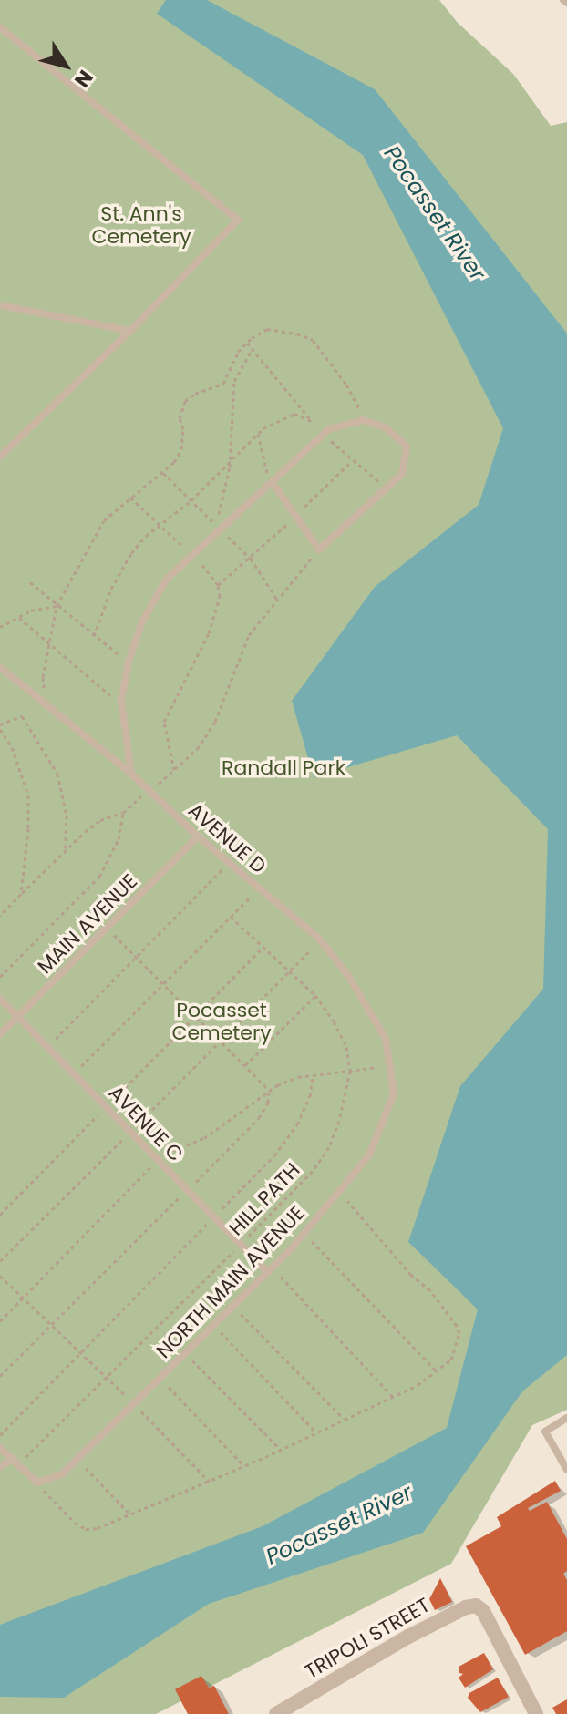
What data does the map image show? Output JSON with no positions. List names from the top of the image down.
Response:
{
  "streets": {
    "street": ["TRIPOLI STREET"],
    "lane": [
      "AVENUE D",
      "MAIN AVENUE",
      "AVENUE C",
      "NORTH MAIN AVENUE"
    ],
    "path": ["HILL PATH"]
  },
  "crossings": [
    ["AVENUE D", "MAIN AVENUE"],
    ["AVENUE D", "NORTH MAIN AVENUE"],
    ["MAIN AVENUE", "AVENUE C"],
    ["AVENUE C", "HILL PATH"],
    ["AVENUE C", "NORTH MAIN AVENUE"]
  ],
  "water": ["Pocasset River"],
  "parks": ["St. Ann's Cemetery", "Randall Park", "Pocasset Cemetery"],
  "north": "bottom right"
}
